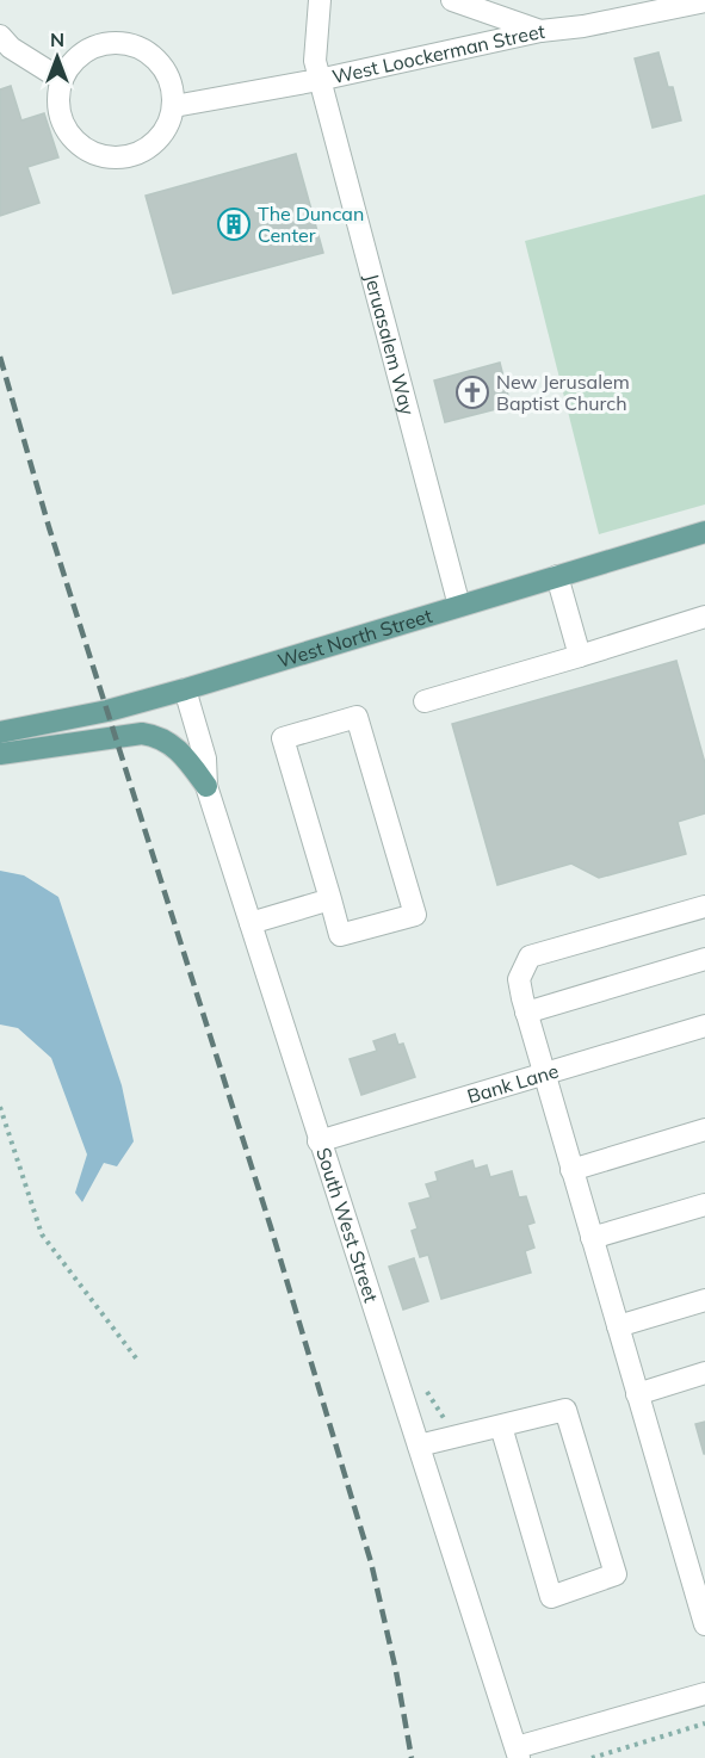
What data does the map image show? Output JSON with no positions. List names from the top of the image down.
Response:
{
  "streets": {
    "main road": ["West North Street"],
    "street": [
      "West Loockerman Street",
      "Jeruasalem Way",
      "Bank Lane",
      "South West Street"
    ]
  },
  "crossings": [
    ["West Loockerman Street", "Jeruasalem Way"],
    ["Jeruasalem Way", "West North Street"],
    ["West North Street", "South West Street"],
    ["Bank Lane", "South West Street"]
  ],
  "places": {
    "building": ["The Duncan Center"],
    "church": ["New Jerusalem Baptist Church"]
  },
  "north": "top"
}
